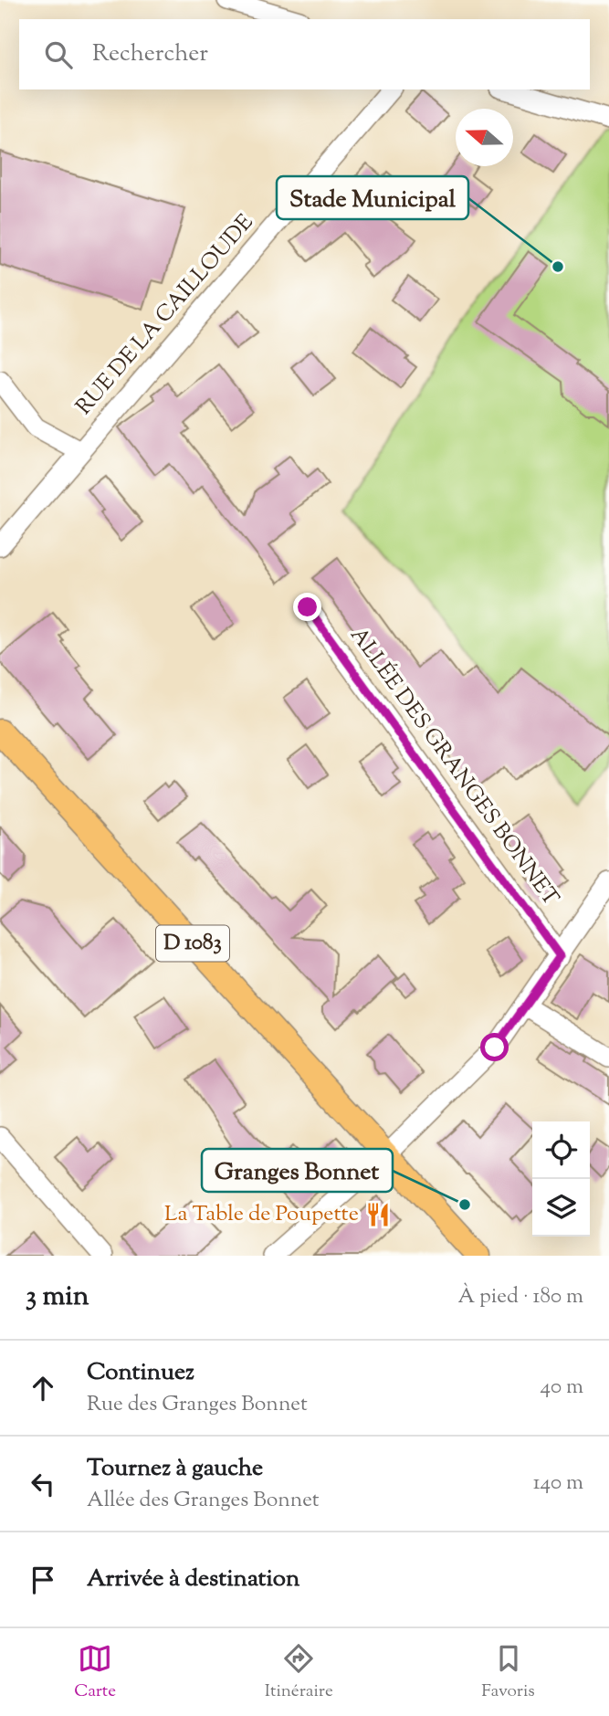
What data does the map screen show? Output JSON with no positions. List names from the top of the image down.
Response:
{
  "streets": {
    "main road": ["D 1083"],
    "street": ["RUE DE LA CAILLOUDE", "ALLÉE DES GRANGES BONNET"]
  },
  "places": {
    "other": ["Stade Municipal", "Granges Bonnet"],
    "restaurant": ["La Table de Poupette"]
  },
  "north": "left",
  "page": {
    "search": "Rechercher",
    "heading": ["3 min", "À pied · 180 m"],
    "list": [
      ["Continuez", "Rue des Granges Bonnet", "40 m"],
      ["Tournez à gauche", "Allée des Granges Bonnet", "140 m"],
      "Arrivée à destination"
    ],
    "nav": ["Carte", "Itinéraire", "Favoris"]
  }
}
